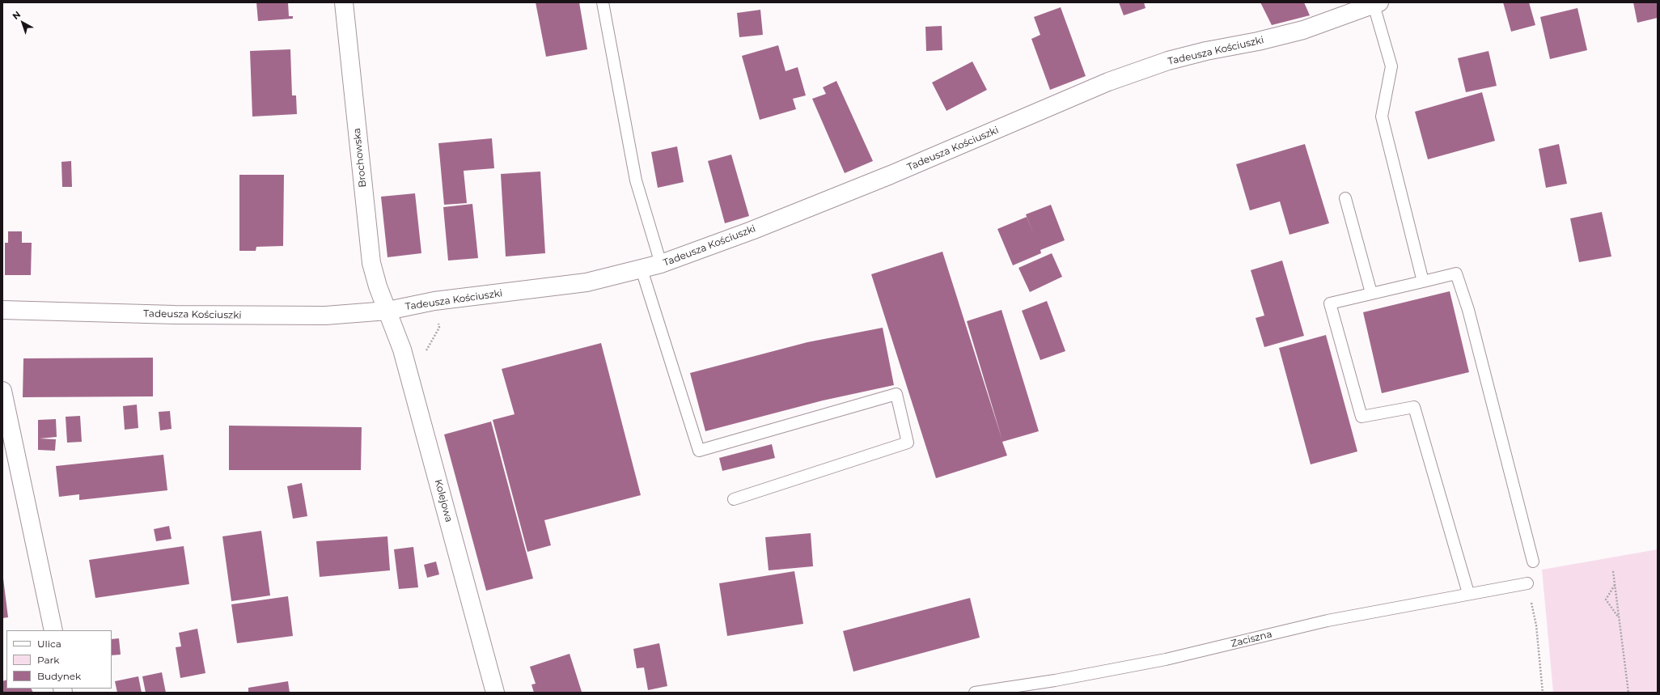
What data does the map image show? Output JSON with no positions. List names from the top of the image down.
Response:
{
  "streets": {
    "street": ["Tadeusza Kościuszki", "Brochowska", "Kolejowa"],
    "lane": ["Zaciszna"]
  },
  "crossings": [
    ["Tadeusza Kościuszki", "Brochowska"],
    ["Tadeusza Kościuszki", "Kolejowa"],
    ["Brochowska", "Kolejowa"]
  ],
  "legend": ["Ulica", "Park", "Budynek"],
  "north": "top left"
}
